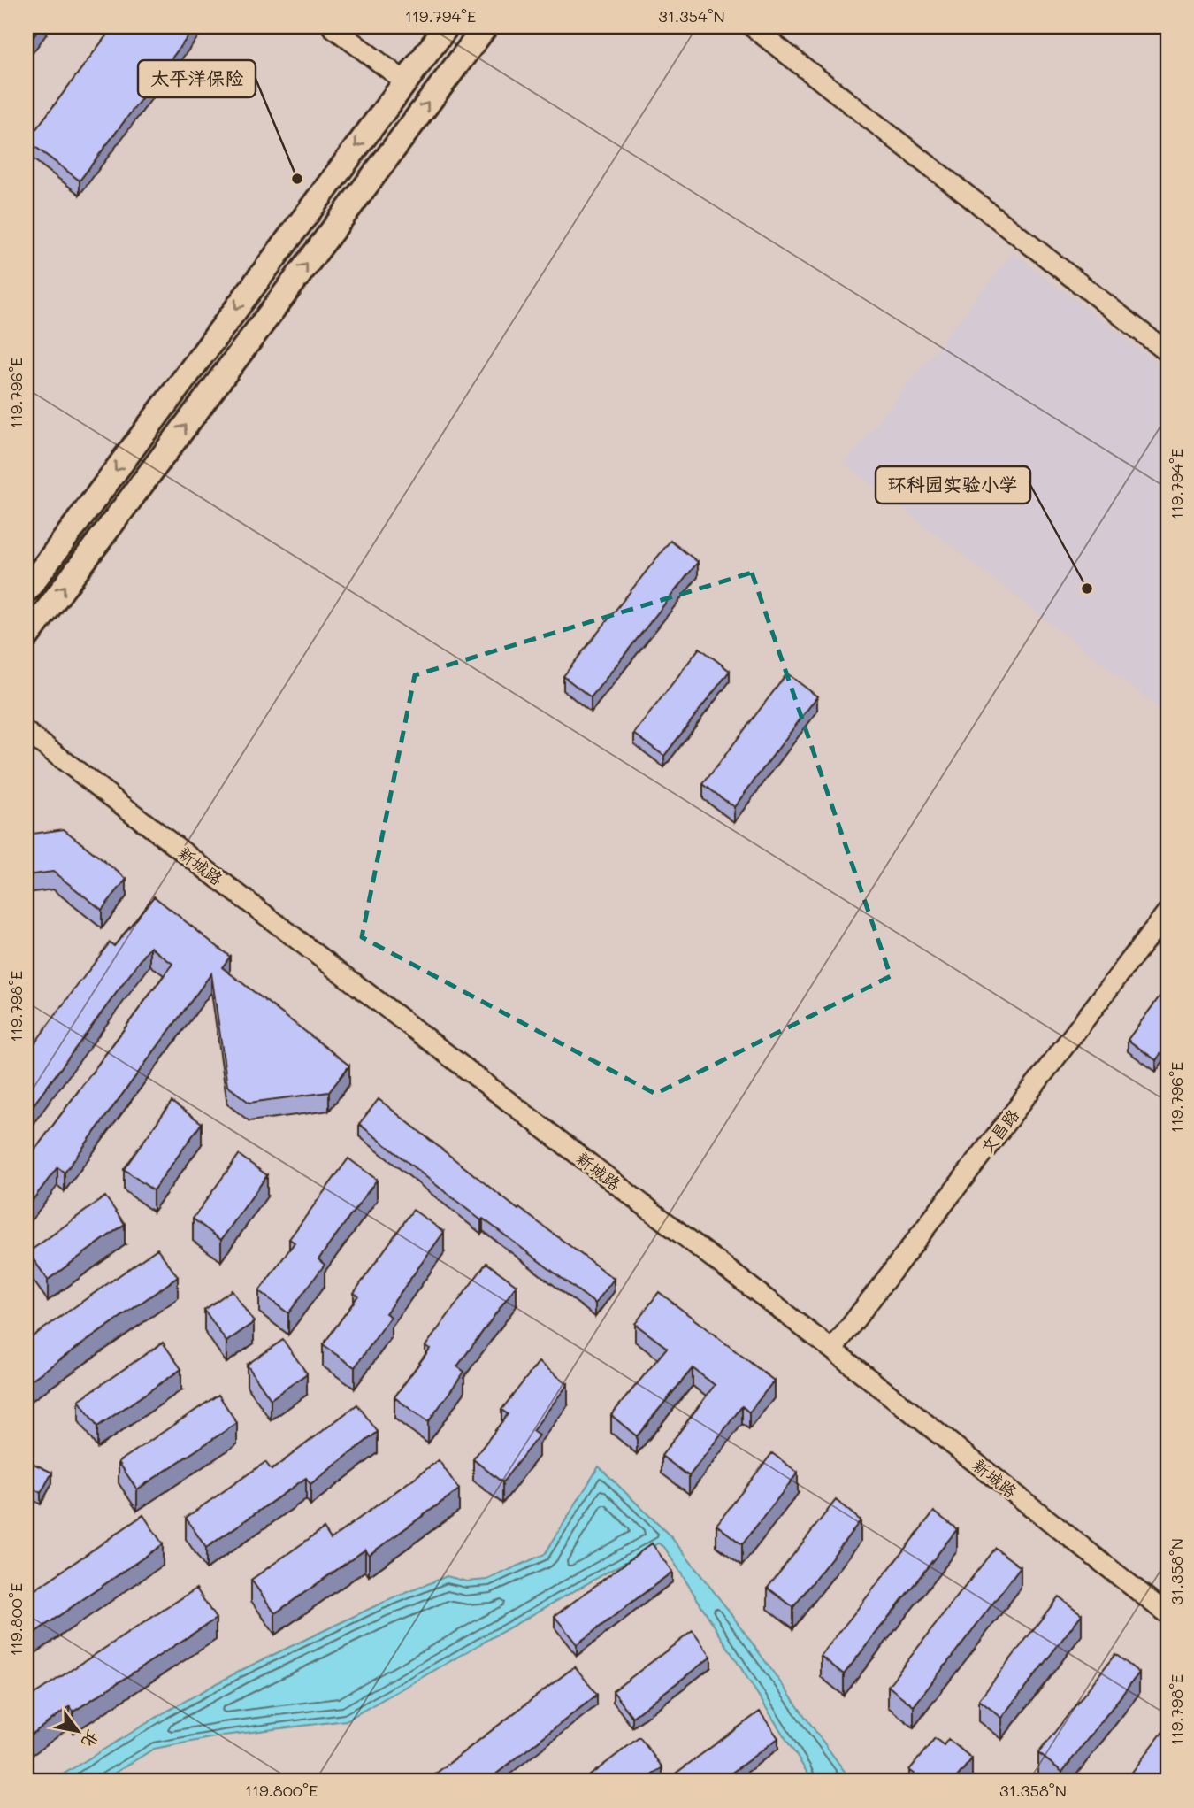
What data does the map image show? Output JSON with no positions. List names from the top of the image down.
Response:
{
  "streets": {
    "street": ["新城路", "文昌路"]
  },
  "crossings": [
    ["新城路", "文昌路"]
  ],
  "places": ["太平洋保险", "环科园实验小学"],
  "north": "bottom right",
  "coordinates": [
    "119.794°E",
    "31.354°N",
    "119.796°E",
    "119.798°E",
    "31.358°N",
    "119.800°E"
  ]
}
